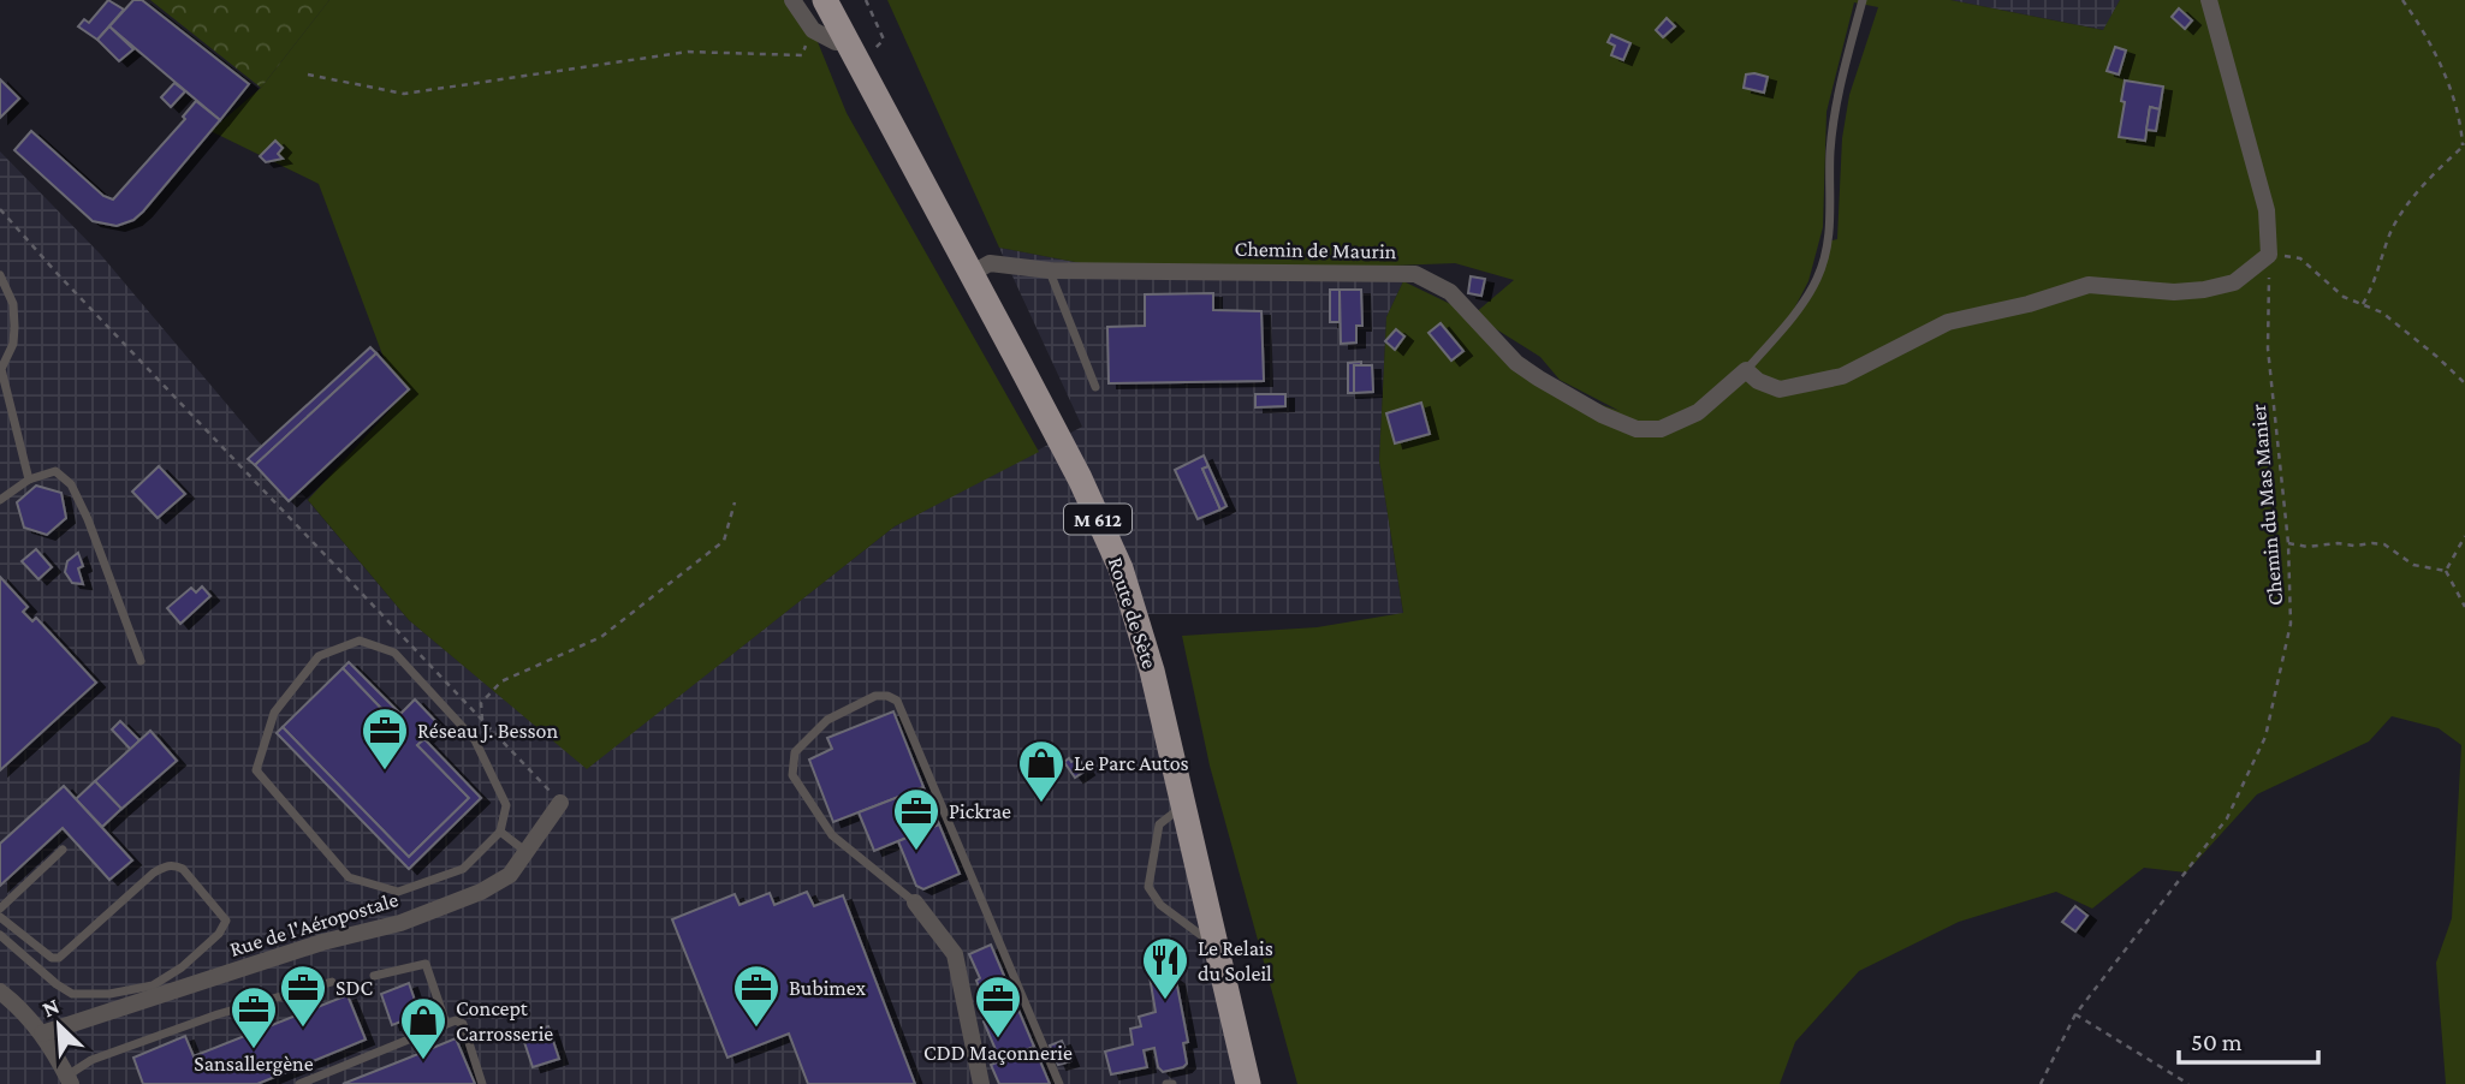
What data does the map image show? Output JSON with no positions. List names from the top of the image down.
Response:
{
  "streets": {
    "main road": ["M 612", "Route de Sète"],
    "street": ["Chemin de Maurin", "Rue de l'Aéropostale"],
    "path": ["Chemin du Mas Manier"]
  },
  "crossings": [
    ["Chemin de Maurin", "Route de Sète"]
  ],
  "places": {
    "office": [
      "Réseau J. Besson",
      "Pickrae",
      "SDC",
      "Bubimex",
      "CDD Maçonnerie",
      "Sansallergène"
    ],
    "shop": ["Le Parc Autos", "Concept Carrosserie"],
    "restaurant": ["Le Relais du Soleil"]
  },
  "scale_bar": "50 m",
  "north": "top left"
}
